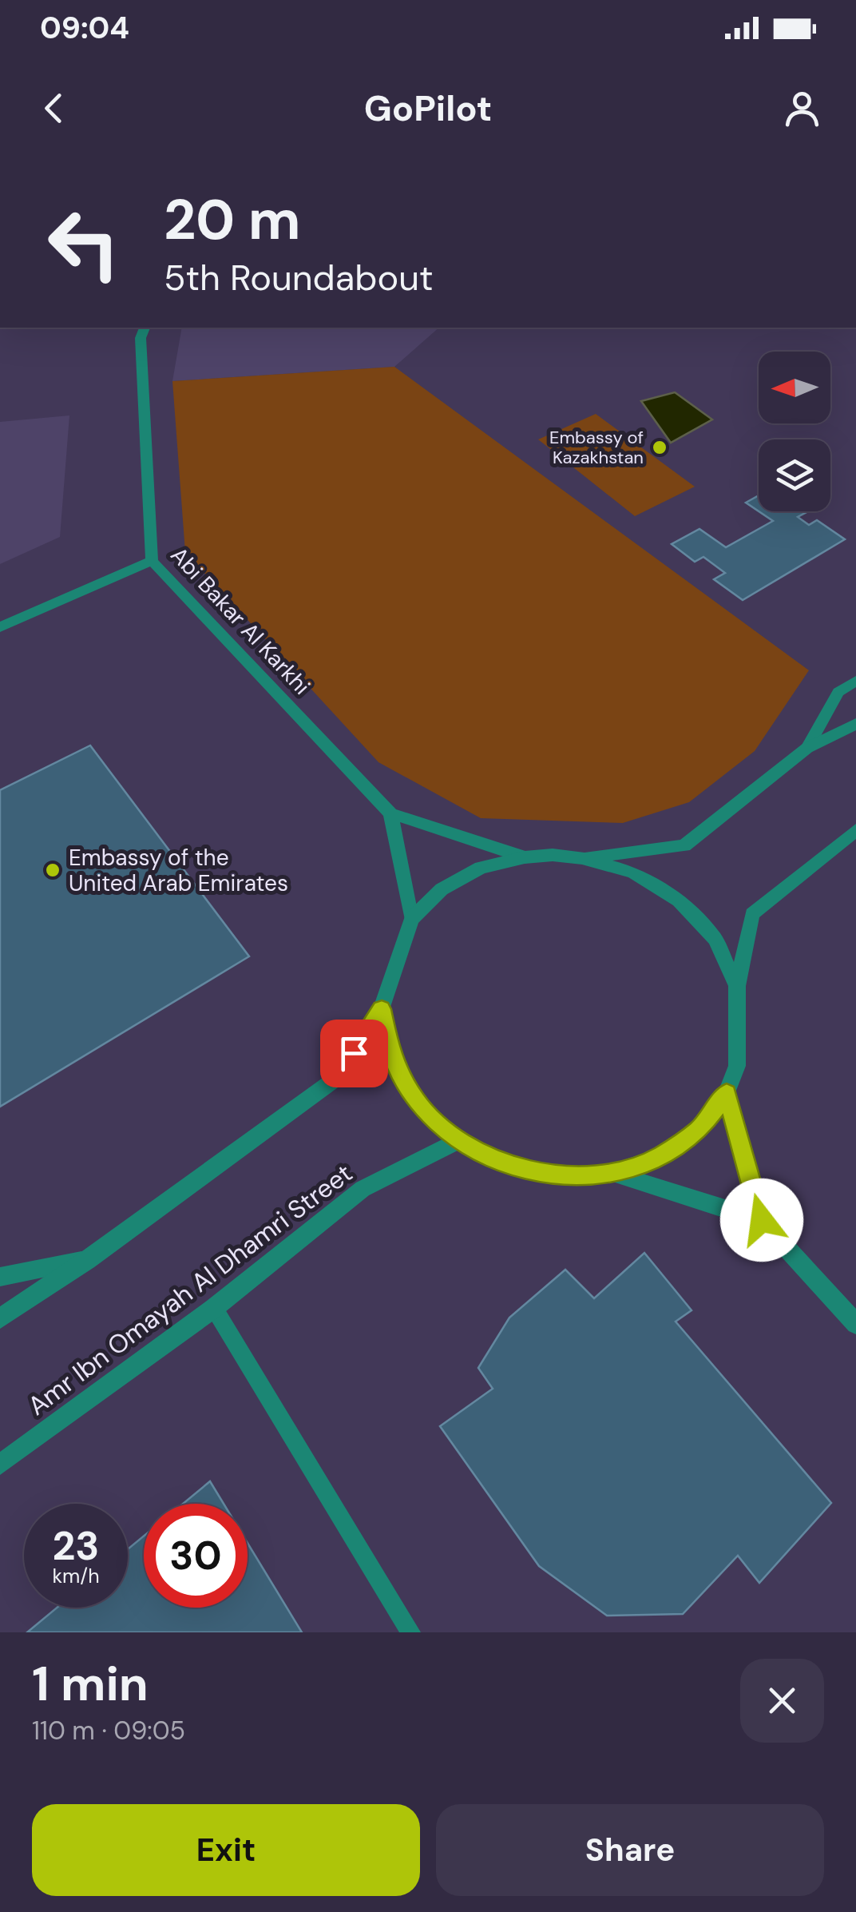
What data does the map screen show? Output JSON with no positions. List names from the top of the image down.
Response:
{
  "streets": {
    "street": ["Abi Bakar Al Karkhi", "Amr Ibn Omayah Al Dhamri Street"]
  },
  "places": ["Embassy of Kazakhstan", "Embassy of the United Arab Emirates"],
  "north": "left",
  "page": {
    "status": "09:04",
    "header": "GoPilot",
    "turn": ["20 m", "5th Roundabout"],
    "speed": "23 km/h",
    "limit": "30",
    "heading": ["1 min", "110 m · 09:05"],
    "buttons": ["Exit", "Share"]
  }
}
